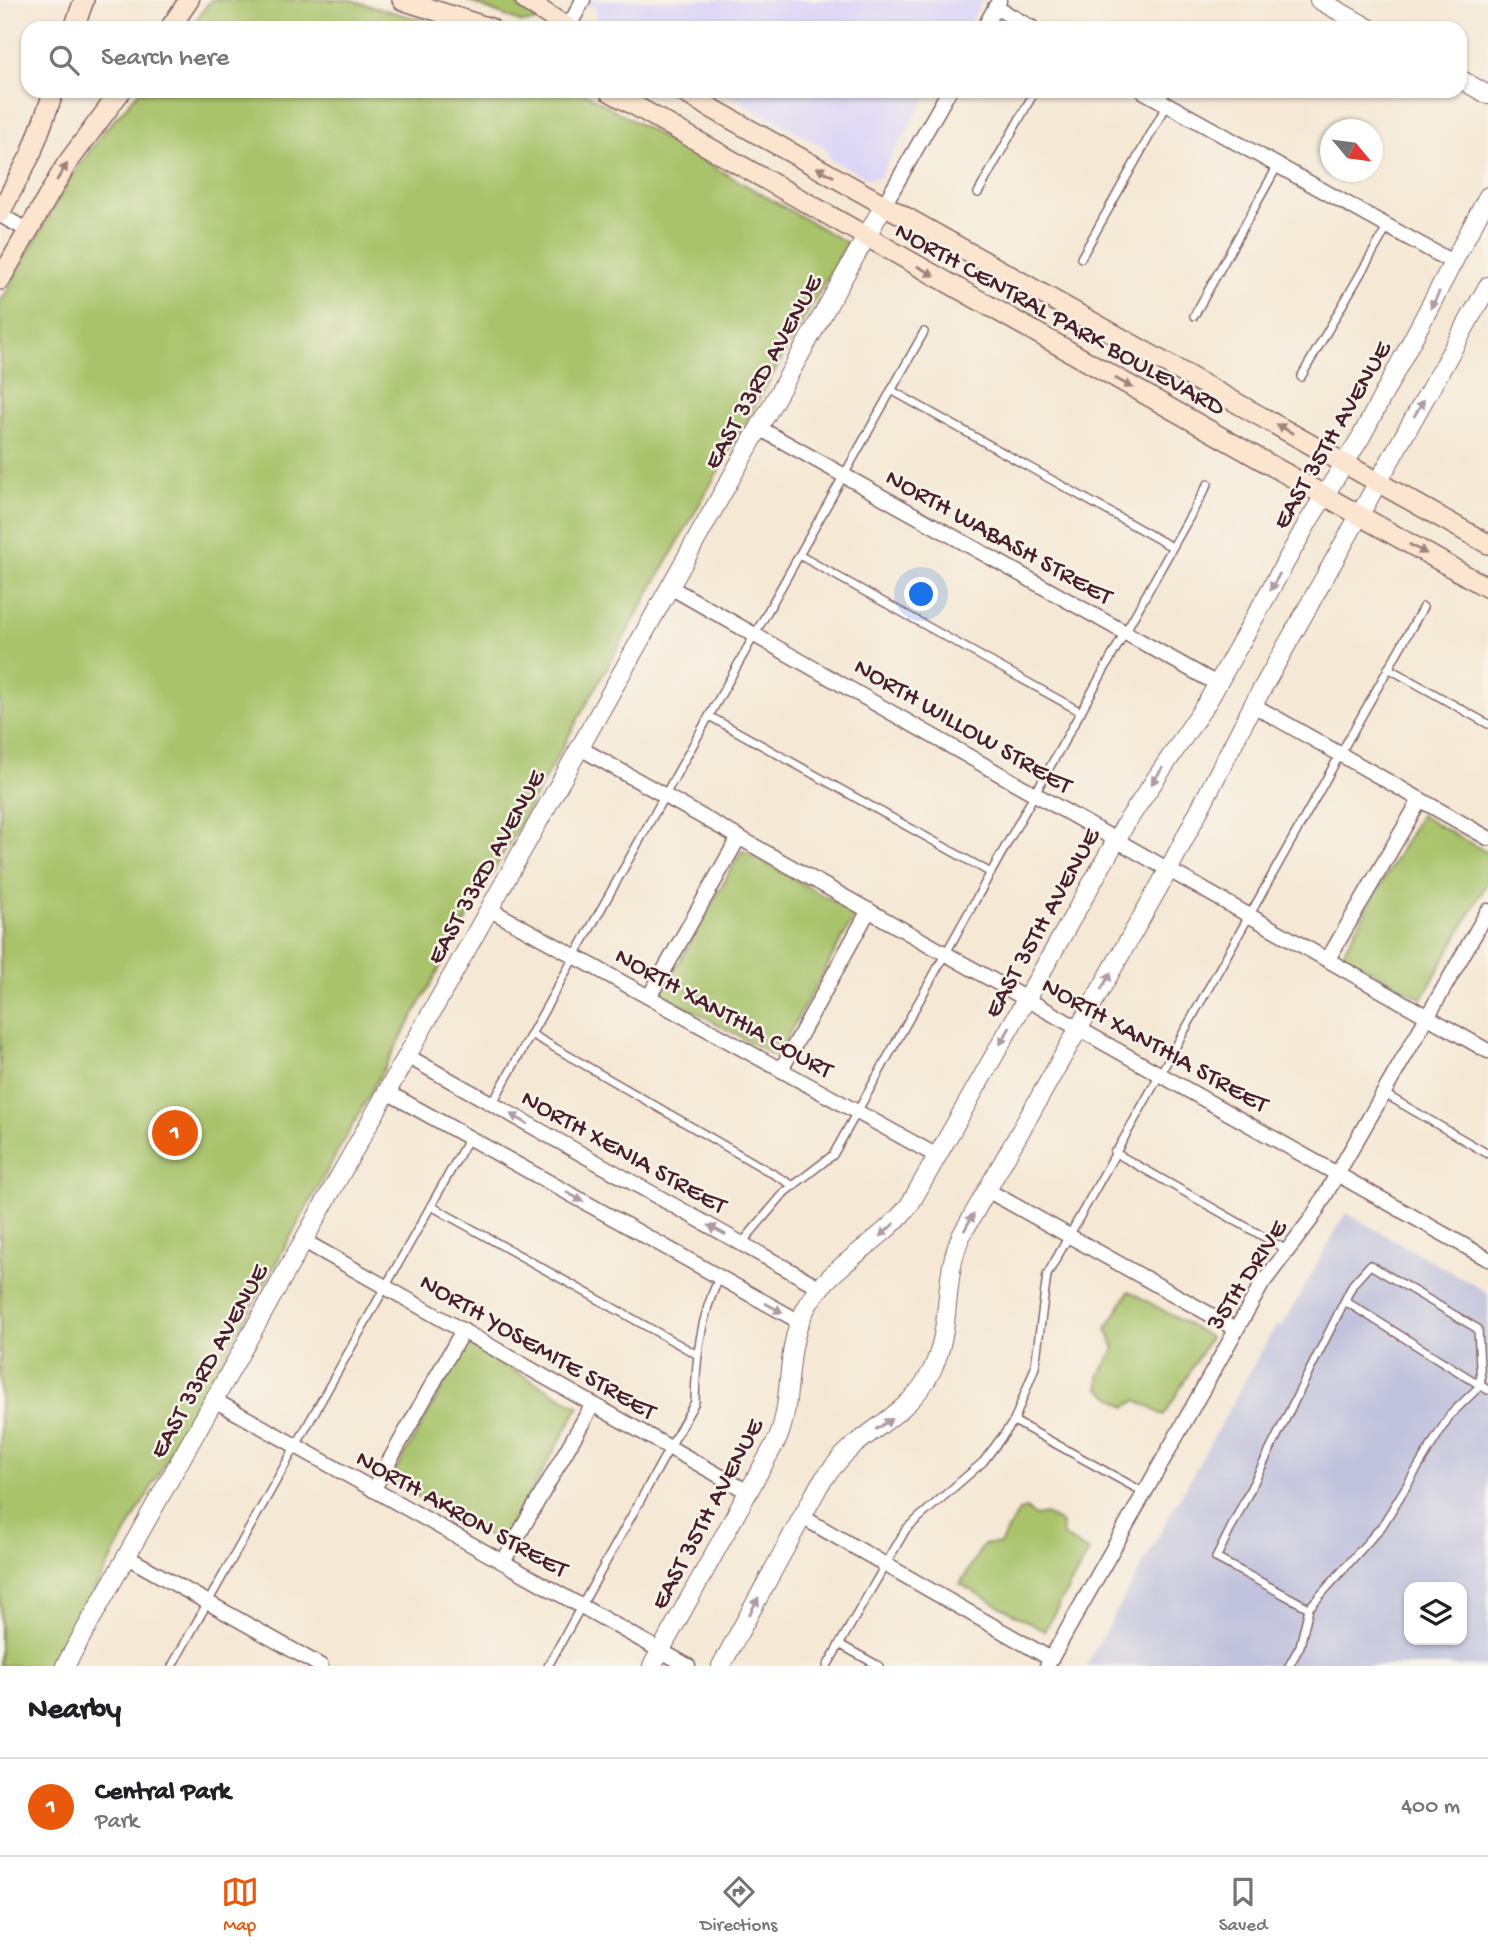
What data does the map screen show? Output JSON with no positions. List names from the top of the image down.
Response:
{
  "streets": {
    "main road": ["NORTH CENTRAL PARK BOULEVARD"],
    "street": [
      "EAST 33RD AVENUE",
      "EAST 35TH AVENUE",
      "NORTH WABASH STREET",
      "NORTH WILLOW STREET",
      "NORTH XANTHIA COURT",
      "NORTH XANTHIA STREET",
      "NORTH XENIA STREET",
      "35TH DRIVE",
      "NORTH YOSEMITE STREET",
      "NORTH AKRON STREET"
    ]
  },
  "crossings": [
    ["NORTH CENTRAL PARK BOULEVARD", "EAST 33RD AVENUE"],
    ["NORTH CENTRAL PARK BOULEVARD", "EAST 35TH AVENUE"],
    ["EAST 33RD AVENUE", "NORTH WABASH STREET"],
    ["EAST 33RD AVENUE", "NORTH WILLOW STREET"],
    ["EAST 33RD AVENUE", "NORTH XANTHIA COURT"],
    ["EAST 33RD AVENUE", "NORTH XANTHIA STREET"],
    ["EAST 33RD AVENUE", "NORTH XENIA STREET"],
    ["EAST 33RD AVENUE", "NORTH YOSEMITE STREET"],
    ["EAST 33RD AVENUE", "NORTH AKRON STREET"],
    ["EAST 35TH AVENUE", "NORTH WABASH STREET"],
    ["EAST 35TH AVENUE", "NORTH WILLOW STREET"],
    ["EAST 35TH AVENUE", "NORTH XANTHIA COURT"],
    ["EAST 35TH AVENUE", "NORTH XANTHIA STREET"],
    ["EAST 35TH AVENUE", "NORTH XENIA STREET"],
    ["EAST 35TH AVENUE", "NORTH YOSEMITE STREET"],
    ["EAST 35TH AVENUE", "NORTH AKRON STREET"],
    ["NORTH WILLOW STREET", "35TH DRIVE"],
    ["NORTH XANTHIA STREET", "35TH DRIVE"]
  ],
  "north": "bottom right",
  "page": {
    "search": "Search here",
    "pins": "1",
    "heading": "Nearby",
    "list": [
      {
        "mark": "1",
        "name": "Central Park",
        "note": "Park",
        "value": "400 m"
      }
    ],
    "nav": ["Map", "Directions", "Saved"]
  }
}
